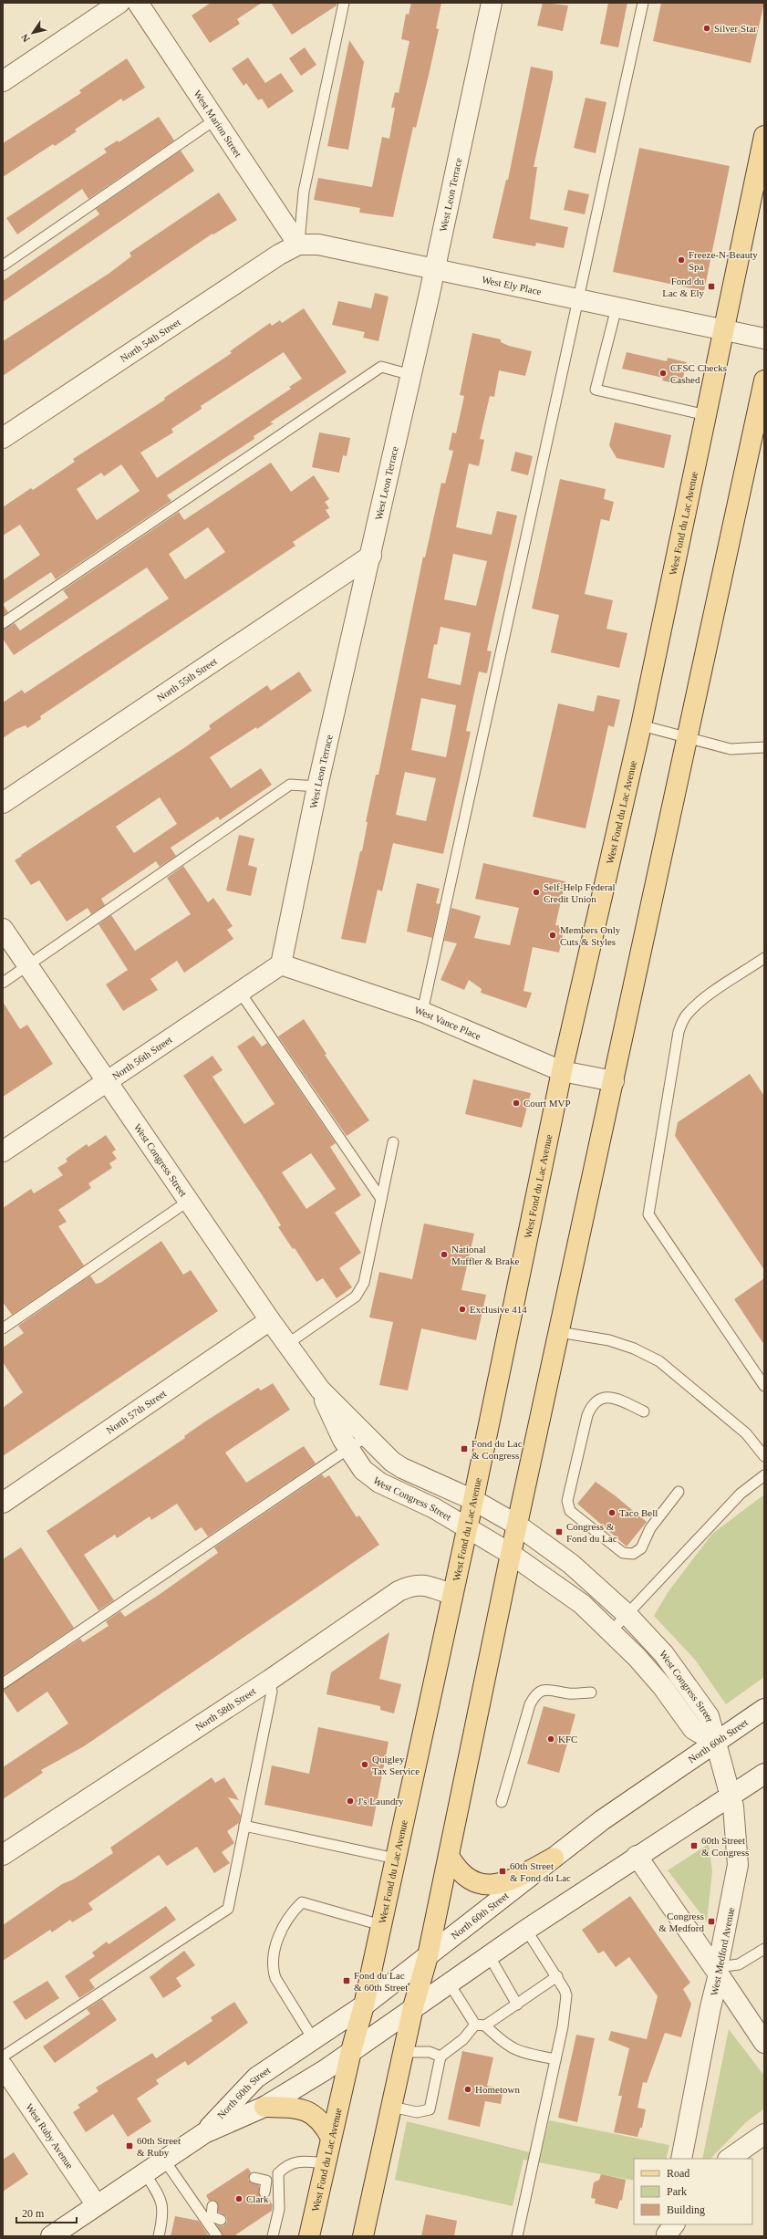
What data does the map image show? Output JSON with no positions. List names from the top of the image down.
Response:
{
  "streets": {
    "main road": ["West Fond du Lac Avenue"],
    "street": [
      "West Marion Street",
      "West Leon Terrace",
      "West Ely Place",
      "North 54th Street",
      "North 55th Street",
      "West Vance Place",
      "North 56th Street",
      "West Congress Street",
      "North 57th Street",
      "North 58th Street",
      "North 60th Street",
      "West Medford Avenue",
      "West Ruby Avenue"
    ]
  },
  "crossings": [
    ["West Marion Street", "West Ely Place"],
    ["West Marion Street", "North 54th Street"],
    ["West Leon Terrace", "West Ely Place"],
    ["West Leon Terrace", "North 55th Street"],
    ["West Leon Terrace", "West Vance Place"],
    ["West Leon Terrace", "North 56th Street"],
    ["West Ely Place", "North 54th Street"],
    ["West Ely Place", "West Fond du Lac Avenue"],
    ["West Fond du Lac Avenue", "West Vance Place"],
    ["West Fond du Lac Avenue", "West Congress Street"],
    ["West Fond du Lac Avenue", "North 58th Street"],
    ["West Fond du Lac Avenue", "North 60th Street"],
    ["West Vance Place", "North 56th Street"],
    ["North 56th Street", "West Congress Street"],
    ["West Congress Street", "North 57th Street"],
    ["West Congress Street", "North 60th Street"],
    ["West Congress Street", "West Medford Avenue"],
    ["North 60th Street", "West Medford Avenue"],
    ["North 60th Street", "West Ruby Avenue"]
  ],
  "places": {
    "other": [
      "Silver Star",
      "Freeze-N-Beauty Spa",
      "CFSC Checks Cashed",
      "Self-Help Federal Credit Union",
      "Members Only Cuts & Styles",
      "Court MVP",
      "National Muffler & Brake",
      "Exclusive 414",
      "Taco Bell",
      "KFC",
      "Quigley Tax Service",
      "J's Laundry",
      "Hometown",
      "Clark"
    ],
    "transit": [
      "Fond du Lac & Ely",
      "Fond du Lac & Congress",
      "Congress & Fond du Lac",
      "60th Street & Congress",
      "60th Street & Fond du Lac",
      "Congress & Medford",
      "Fond du Lac & 60th Street",
      "60th Street & Ruby"
    ]
  },
  "legend": ["Road", "Park", "Building"],
  "scale_bar": "20 m",
  "north": "bottom left"
}
